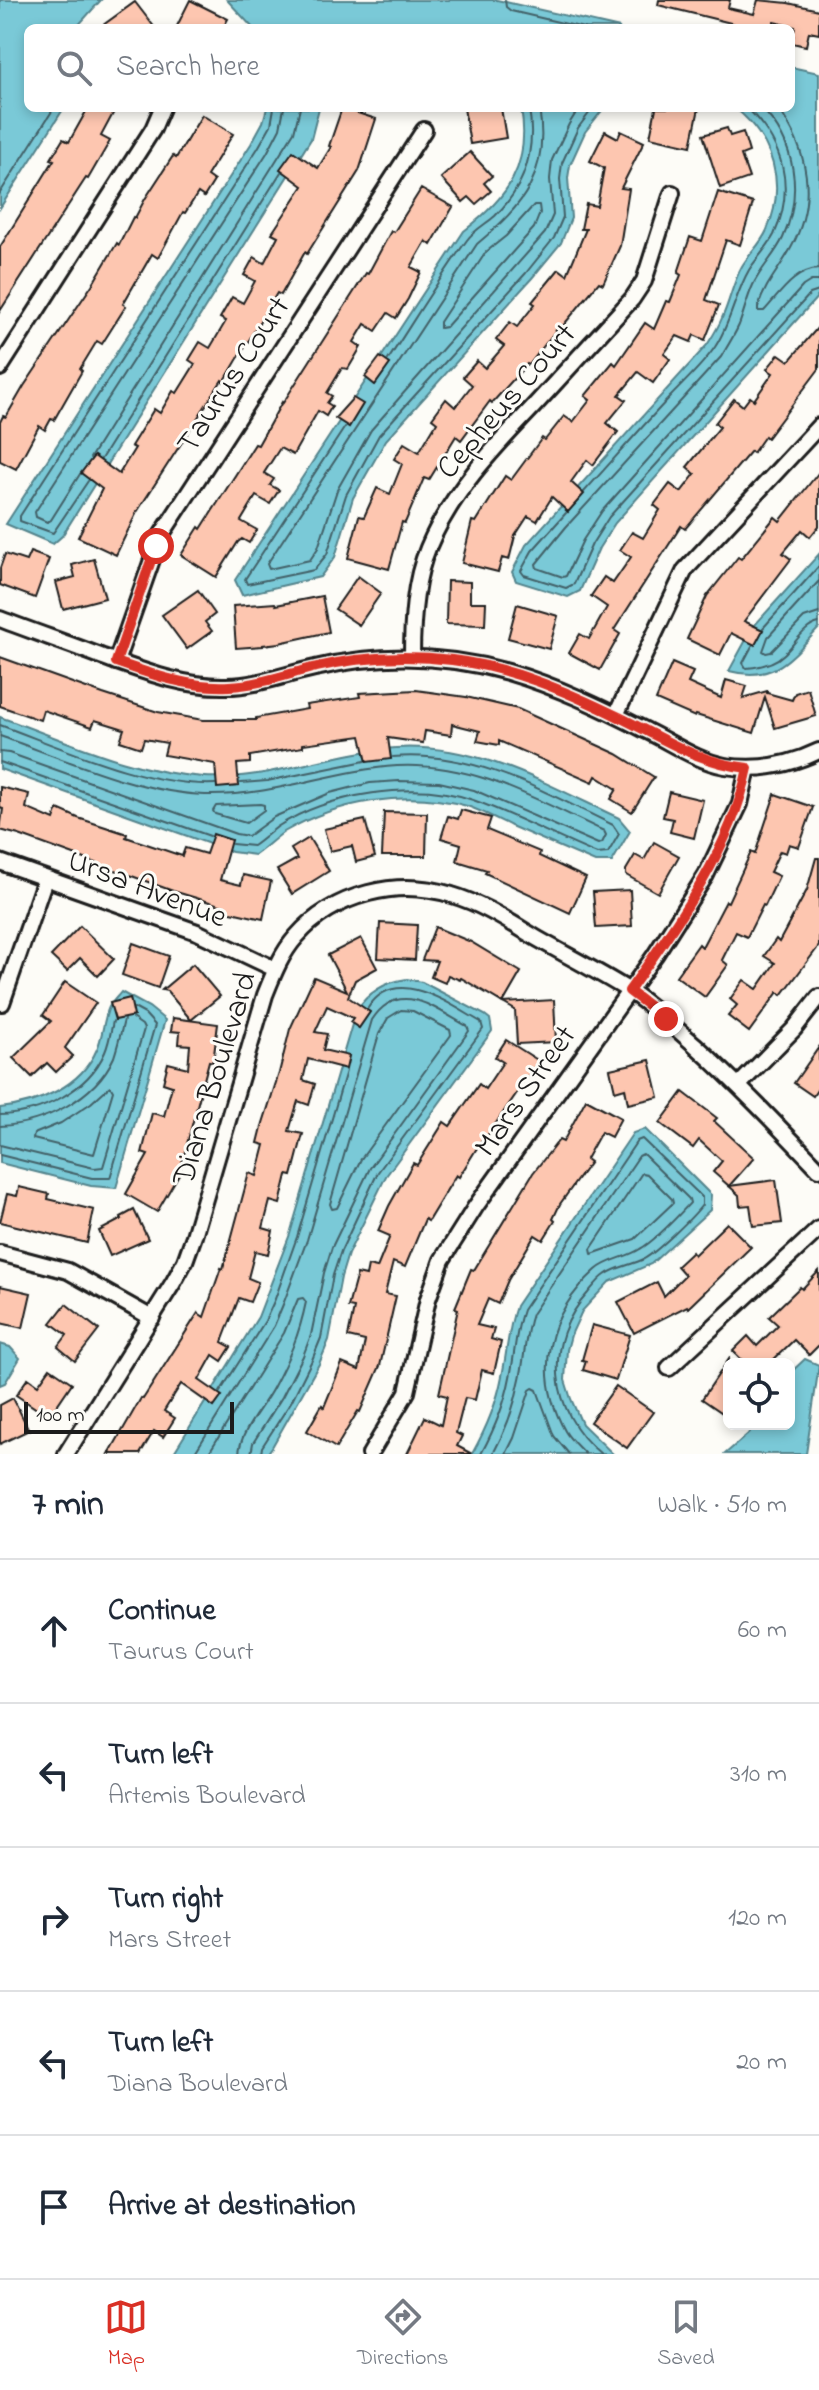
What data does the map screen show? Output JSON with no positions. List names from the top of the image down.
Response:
{
  "streets": {
    "street": [
      "Taurus Court",
      "Cepheus Court",
      "Ursa Avenue",
      "Diana Boulevard",
      "Mars Street"
    ]
  },
  "crossings": [
    ["Ursa Avenue", "Diana Boulevard"],
    ["Diana Boulevard", "Mars Street"]
  ],
  "scale_bar": "100 m",
  "page": {
    "search": "Search here",
    "scale": "100 m",
    "heading": ["7 min", "Walk · 510 m"],
    "list": [
      ["Continue", "Taurus Court", "60 m"],
      ["Turn left", "Artemis Boulevard", "310 m"],
      ["Turn right", "Mars Street", "120 m"],
      ["Turn left", "Diana Boulevard", "20 m"],
      "Arrive at destination"
    ],
    "nav": ["Map", "Directions", "Saved"]
  }
}
